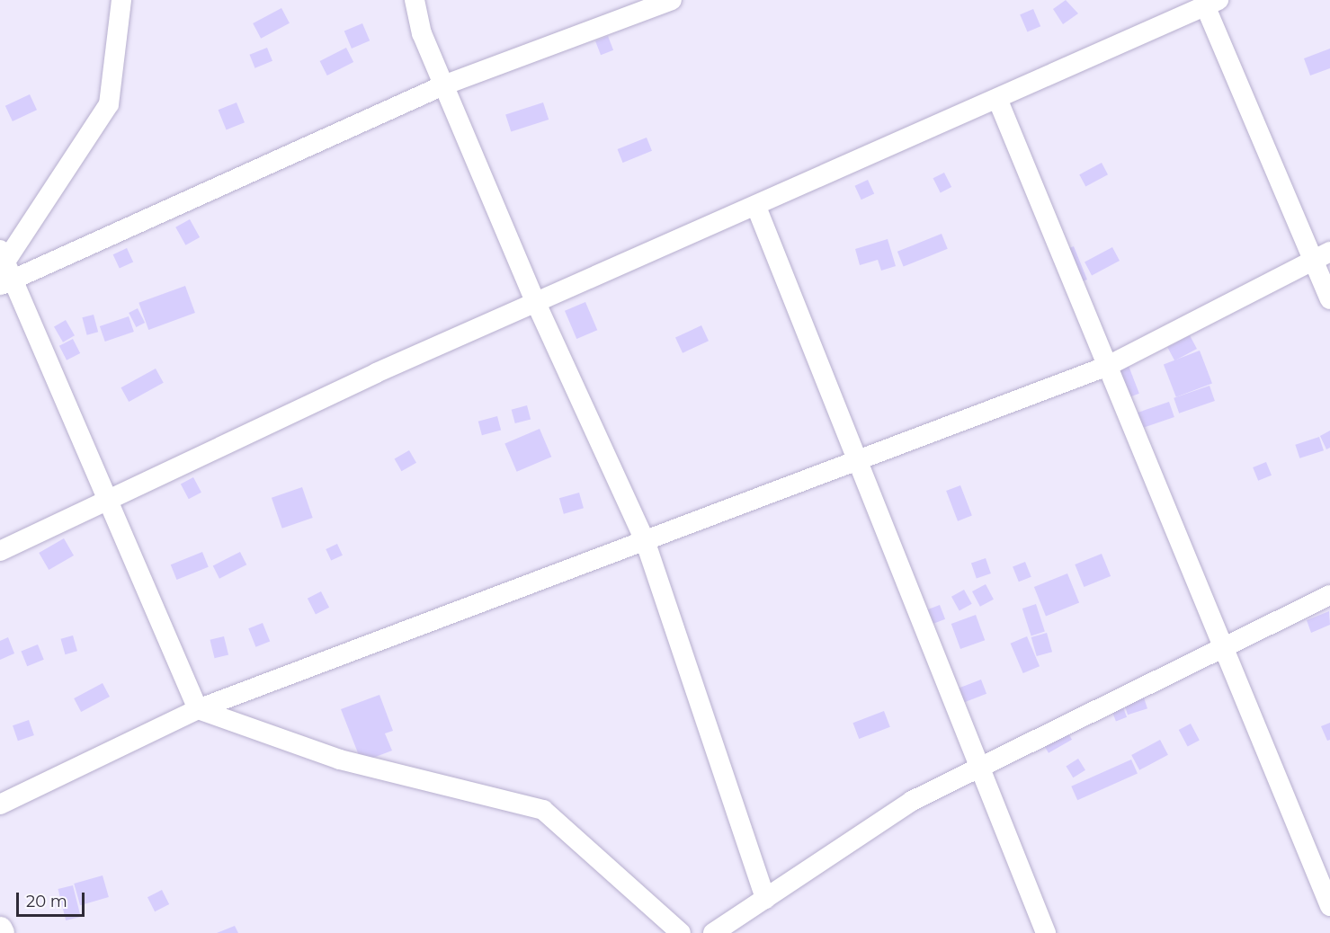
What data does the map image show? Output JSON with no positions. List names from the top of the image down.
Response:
{
  "scale_bar": "20 m"
}
